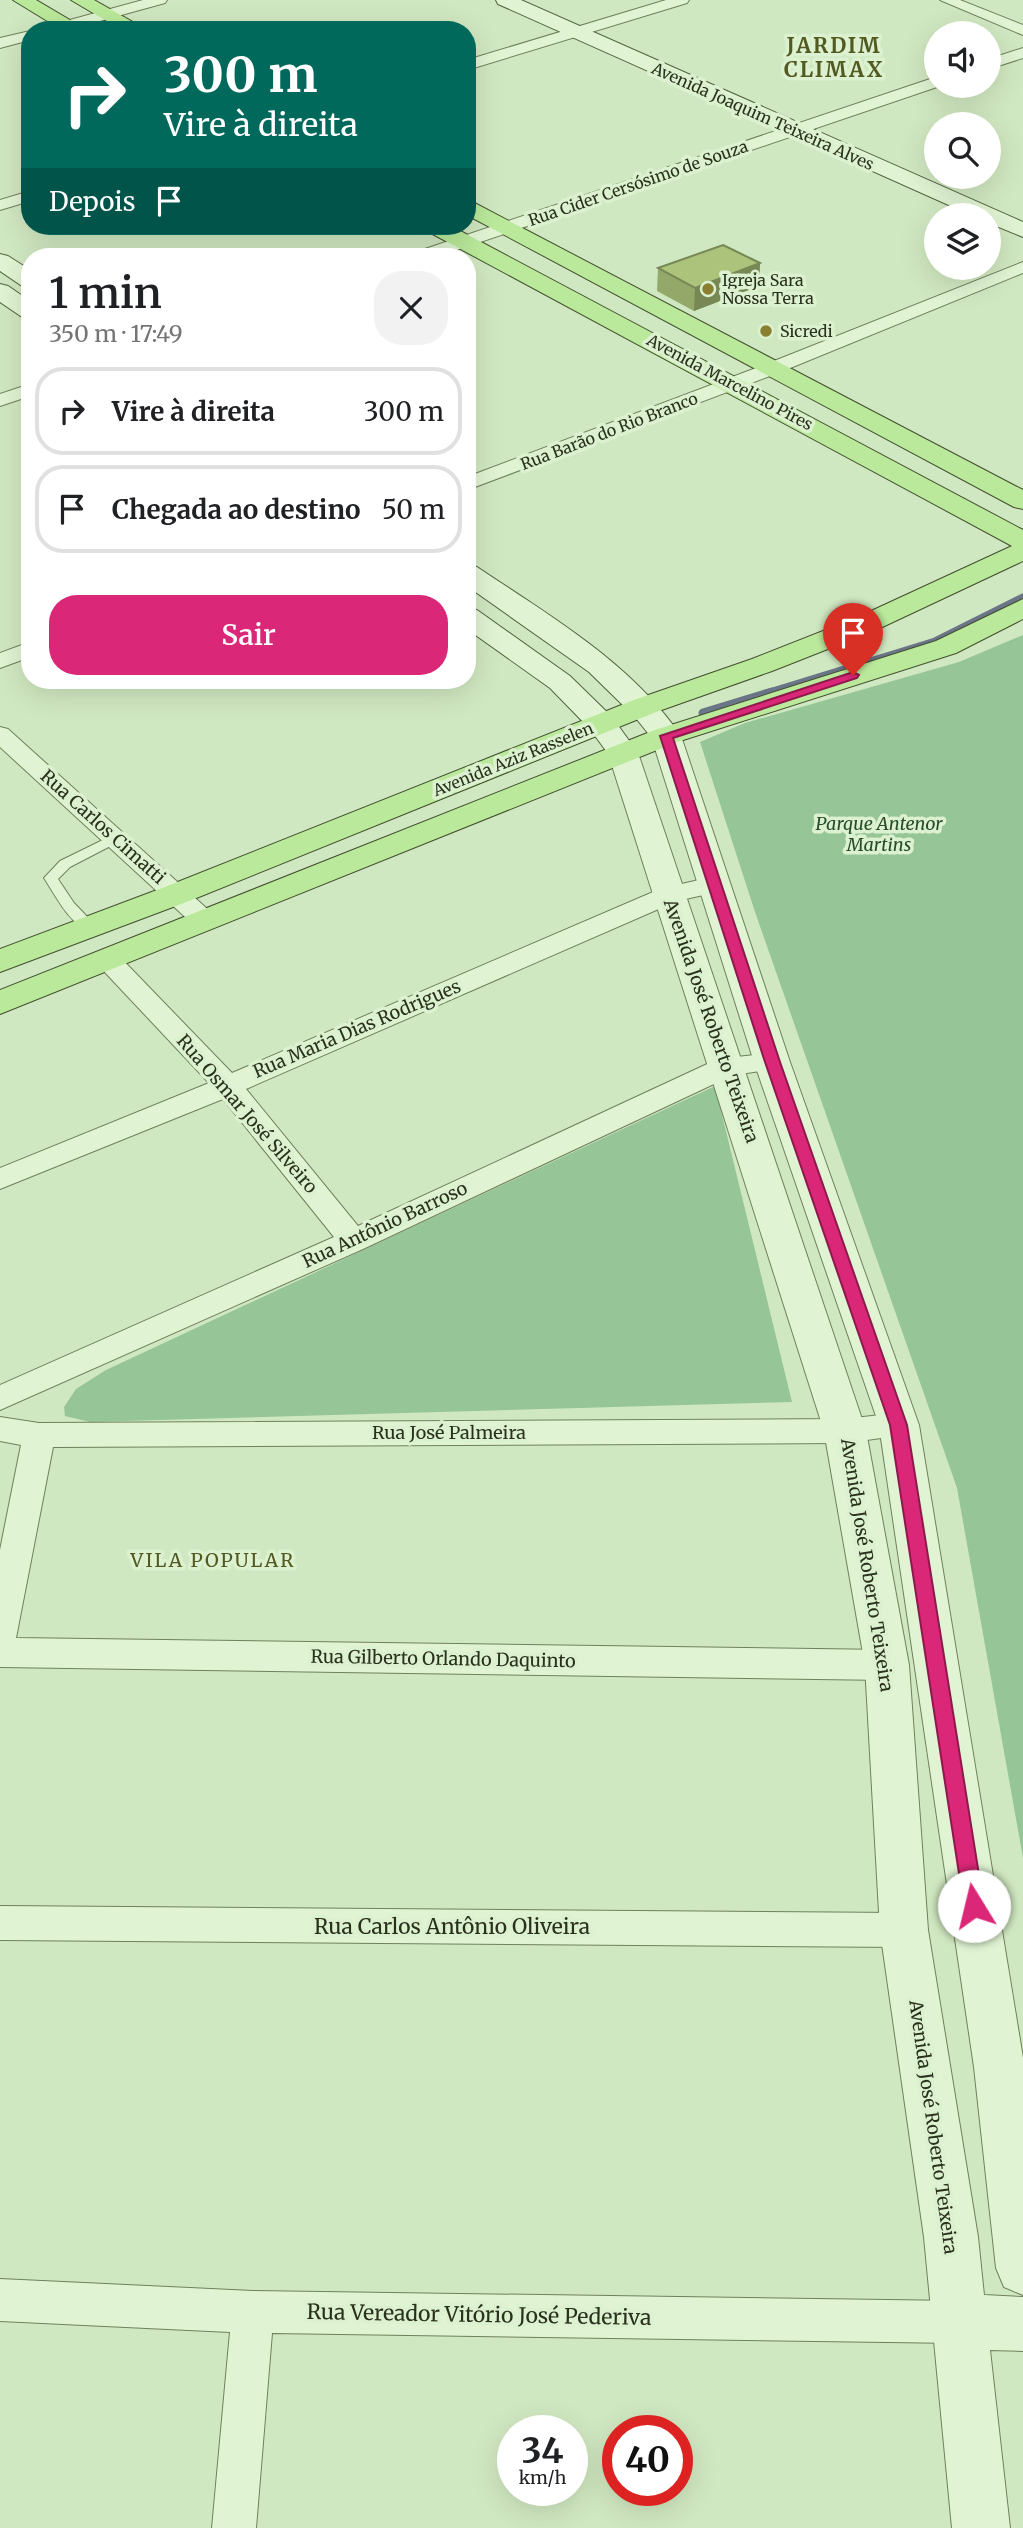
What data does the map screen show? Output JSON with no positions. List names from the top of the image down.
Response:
{
  "streets": {
    "main road": ["Avenida Marcelino Pires", "Avenida Aziz Rasselen"],
    "street": [
      "Avenida Joaquim Teixeira Alves",
      "Rua Cider Cersósimo de Souza",
      "Rua Barão do Rio Branco",
      "Rua Carlos Cimatti",
      "Avenida José Roberto Teixeira",
      "Rua Maria Dias Rodrigues",
      "Rua Osmar José Silveiro",
      "Rua Antônio Barroso",
      "Rua José Palmeira",
      "Rua Gilberto Orlando Daquinto",
      "Rua Carlos Antônio Oliveira",
      "Rua Vereador Vitório José Pederiva"
    ]
  },
  "crossings": [
    ["Avenida Joaquim Teixeira Alves", "Rua Cider Cersósimo de Souza"],
    ["Rua Cider Cersósimo de Souza", "Avenida Marcelino Pires"],
    ["Avenida Marcelino Pires", "Rua Barão do Rio Branco"],
    ["Avenida Aziz Rasselen", "Rua Carlos Cimatti"],
    ["Avenida Aziz Rasselen", "Avenida José Roberto Teixeira"],
    ["Avenida Aziz Rasselen", "Rua Osmar José Silveiro"],
    ["Avenida José Roberto Teixeira", "Rua Maria Dias Rodrigues"],
    ["Avenida José Roberto Teixeira", "Rua Antônio Barroso"],
    ["Avenida José Roberto Teixeira", "Rua José Palmeira"],
    ["Avenida José Roberto Teixeira", "Rua Gilberto Orlando Daquinto"],
    ["Avenida José Roberto Teixeira", "Rua Carlos Antônio Oliveira"],
    ["Avenida José Roberto Teixeira", "Rua Vereador Vitório José Pederiva"],
    ["Rua Maria Dias Rodrigues", "Rua Osmar José Silveiro"],
    ["Rua Osmar José Silveiro", "Rua Antônio Barroso"]
  ],
  "districts": ["JARDIM CLIMAX", "VILA POPULAR"],
  "parks": ["Parque Antenor Martins"],
  "places": ["Igreja Sara Nossa Terra", "Sicredi"],
  "page": {
    "turn": ["300 m", "Vire à direita"],
    "then": "Depois",
    "heading": ["1 min", "350 m · 17:49"],
    "list": [
      {
        "name": "Vire à direita",
        "value": "300 m"
      },
      {
        "name": "Chegada ao destino",
        "value": "50 m"
      }
    ],
    "buttons": "Sair",
    "speed": "34 km/h",
    "limit": "40"
  }
}
